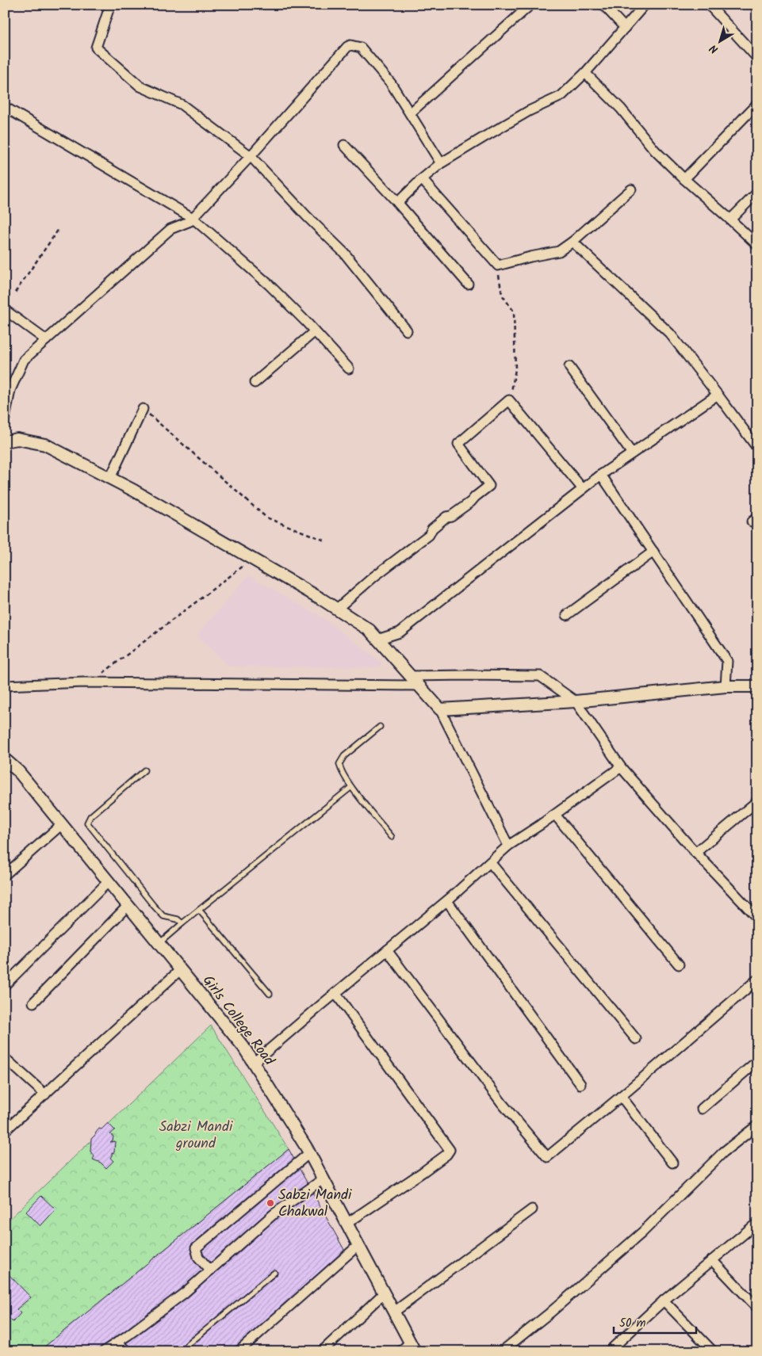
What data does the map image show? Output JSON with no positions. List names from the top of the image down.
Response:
{
  "streets": {
    "street": ["Girls College Road"]
  },
  "parks": ["Sabzi Mandi ground"],
  "places": ["Sabzi Mandi Chakwal"],
  "scale_bar": "50 m",
  "north": "bottom left"
}
